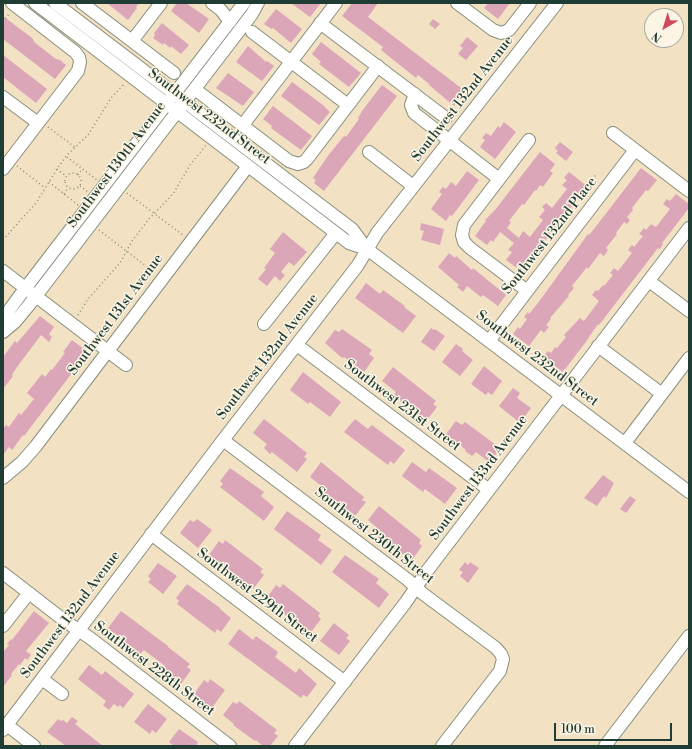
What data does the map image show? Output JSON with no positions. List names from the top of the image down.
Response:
{
  "streets": {
    "street": [
      "Southwest 132nd Avenue",
      "Southwest 232nd Street",
      "Southwest 130th Avenue",
      "Southwest 132nd Place",
      "Southwest 131st Avenue",
      "Southwest 231st Street",
      "Southwest 133rd Avenue",
      "Southwest 230th Street",
      "Southwest 229th Street",
      "Southwest 228th Street"
    ]
  },
  "crossings": [
    ["Southwest 132nd Avenue", "Southwest 232nd Street"],
    ["Southwest 132nd Avenue", "Southwest 231st Street"],
    ["Southwest 132nd Avenue", "Southwest 230th Street"],
    ["Southwest 132nd Avenue", "Southwest 229th Street"],
    ["Southwest 132nd Avenue", "Southwest 228th Street"],
    ["Southwest 232nd Street", "Southwest 130th Avenue"],
    ["Southwest 232nd Street", "Southwest 132nd Place"],
    ["Southwest 232nd Street", "Southwest 131st Avenue"],
    ["Southwest 232nd Street", "Southwest 133rd Avenue"],
    ["Southwest 231st Street", "Southwest 133rd Avenue"],
    ["Southwest 133rd Avenue", "Southwest 230th Street"],
    ["Southwest 133rd Avenue", "Southwest 229th Street"]
  ],
  "scale_bar": "100 m",
  "north": "bottom left"
}
